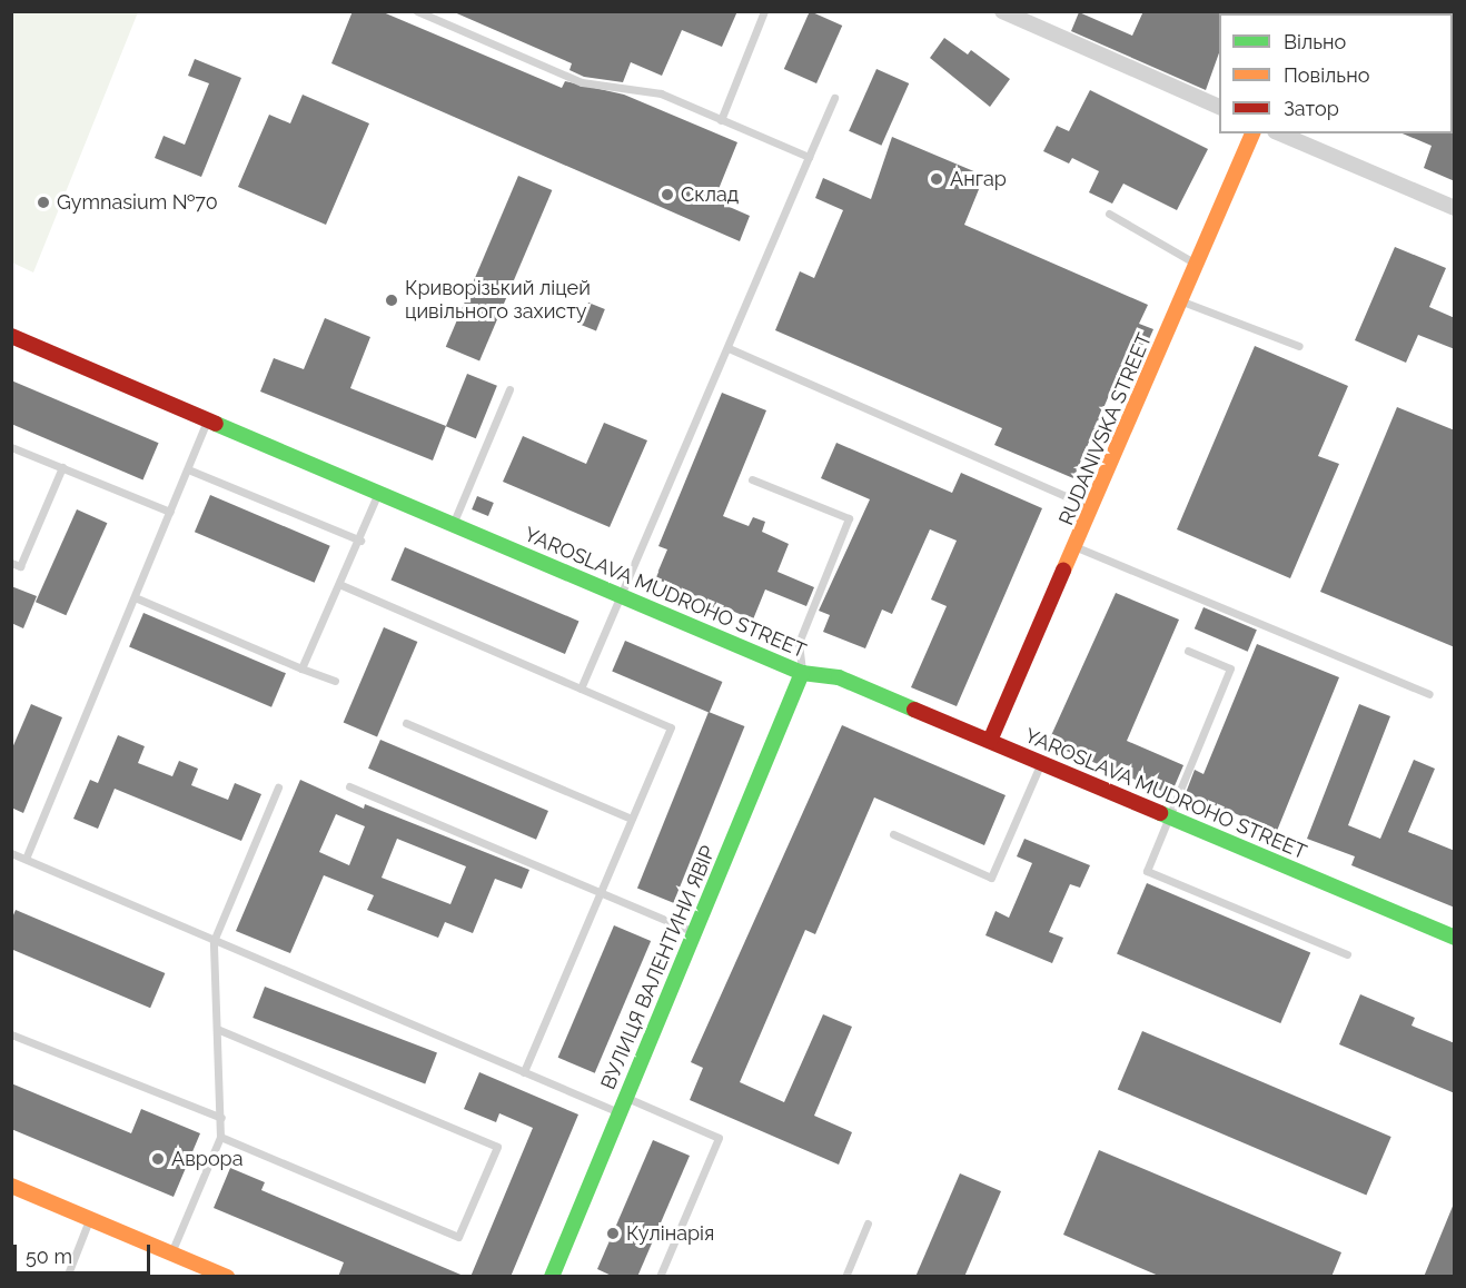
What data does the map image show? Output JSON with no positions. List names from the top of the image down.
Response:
{
  "streets": {
    "street": ["RUDANIVSKA STREET", "YAROSLAVA MUDROHO STREET", "ВУЛИЦЯ ВАЛЕНТИНИ ЯВІР"]
  },
  "crossings": [
    ["RUDANIVSKA STREET", "YAROSLAVA MUDROHO STREET"],
    ["YAROSLAVA MUDROHO STREET", "ВУЛИЦЯ ВАЛЕНТИНИ ЯВІР"]
  ],
  "places": [
    "Ангар",
    "Склад",
    "Gymnasium №70",
    "Криворізький ліцей цивільного захисту",
    "Аврора",
    "Кулінарія"
  ],
  "legend": ["Вільно", "Повільно", "Затор"],
  "scale_bar": "50 m"
}
